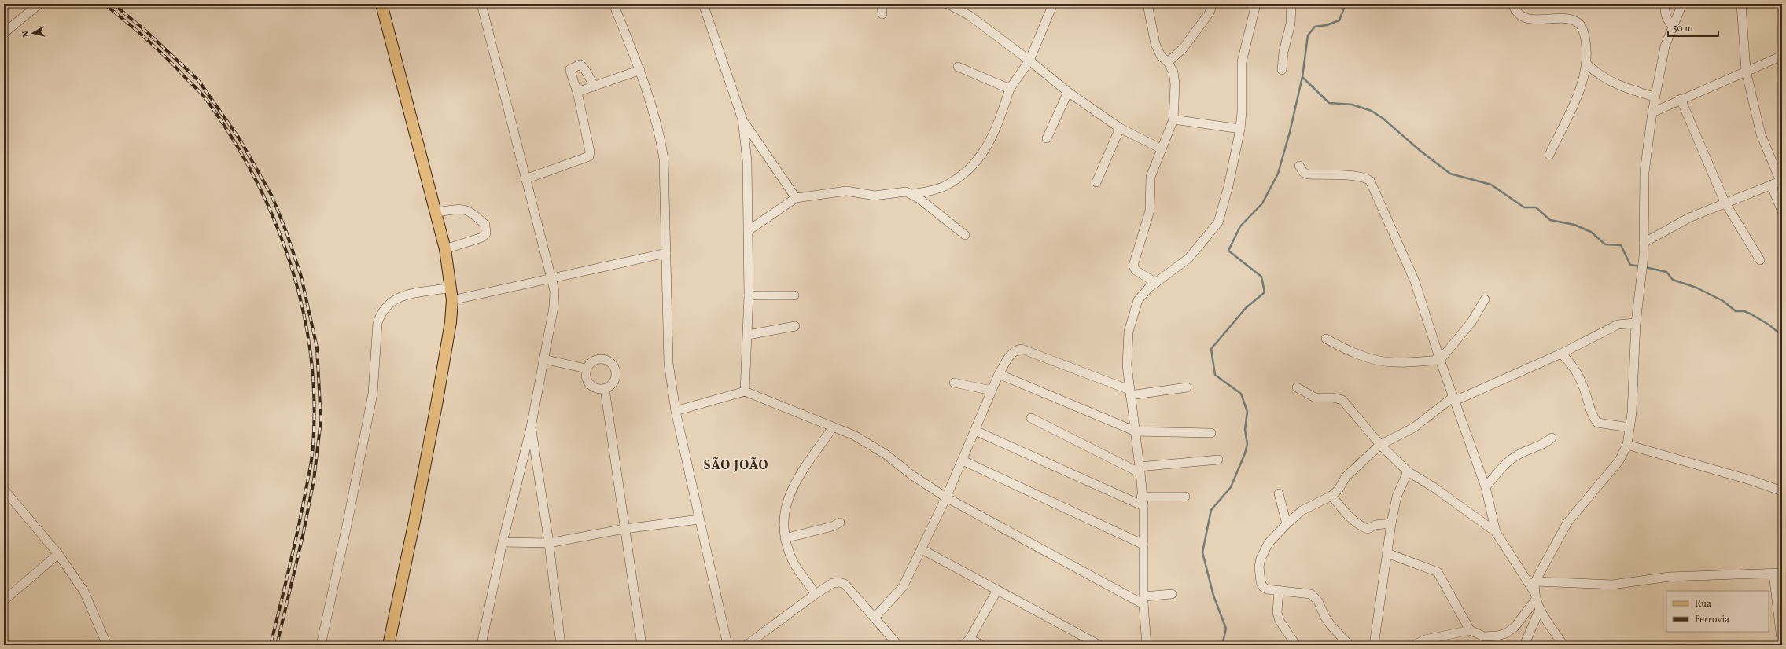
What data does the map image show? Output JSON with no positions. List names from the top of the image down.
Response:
{
  "districts": ["SÃO JOÃO"],
  "legend": ["Rua", "Ferrovia"],
  "scale_bar": "50 m",
  "north": "left"
}
